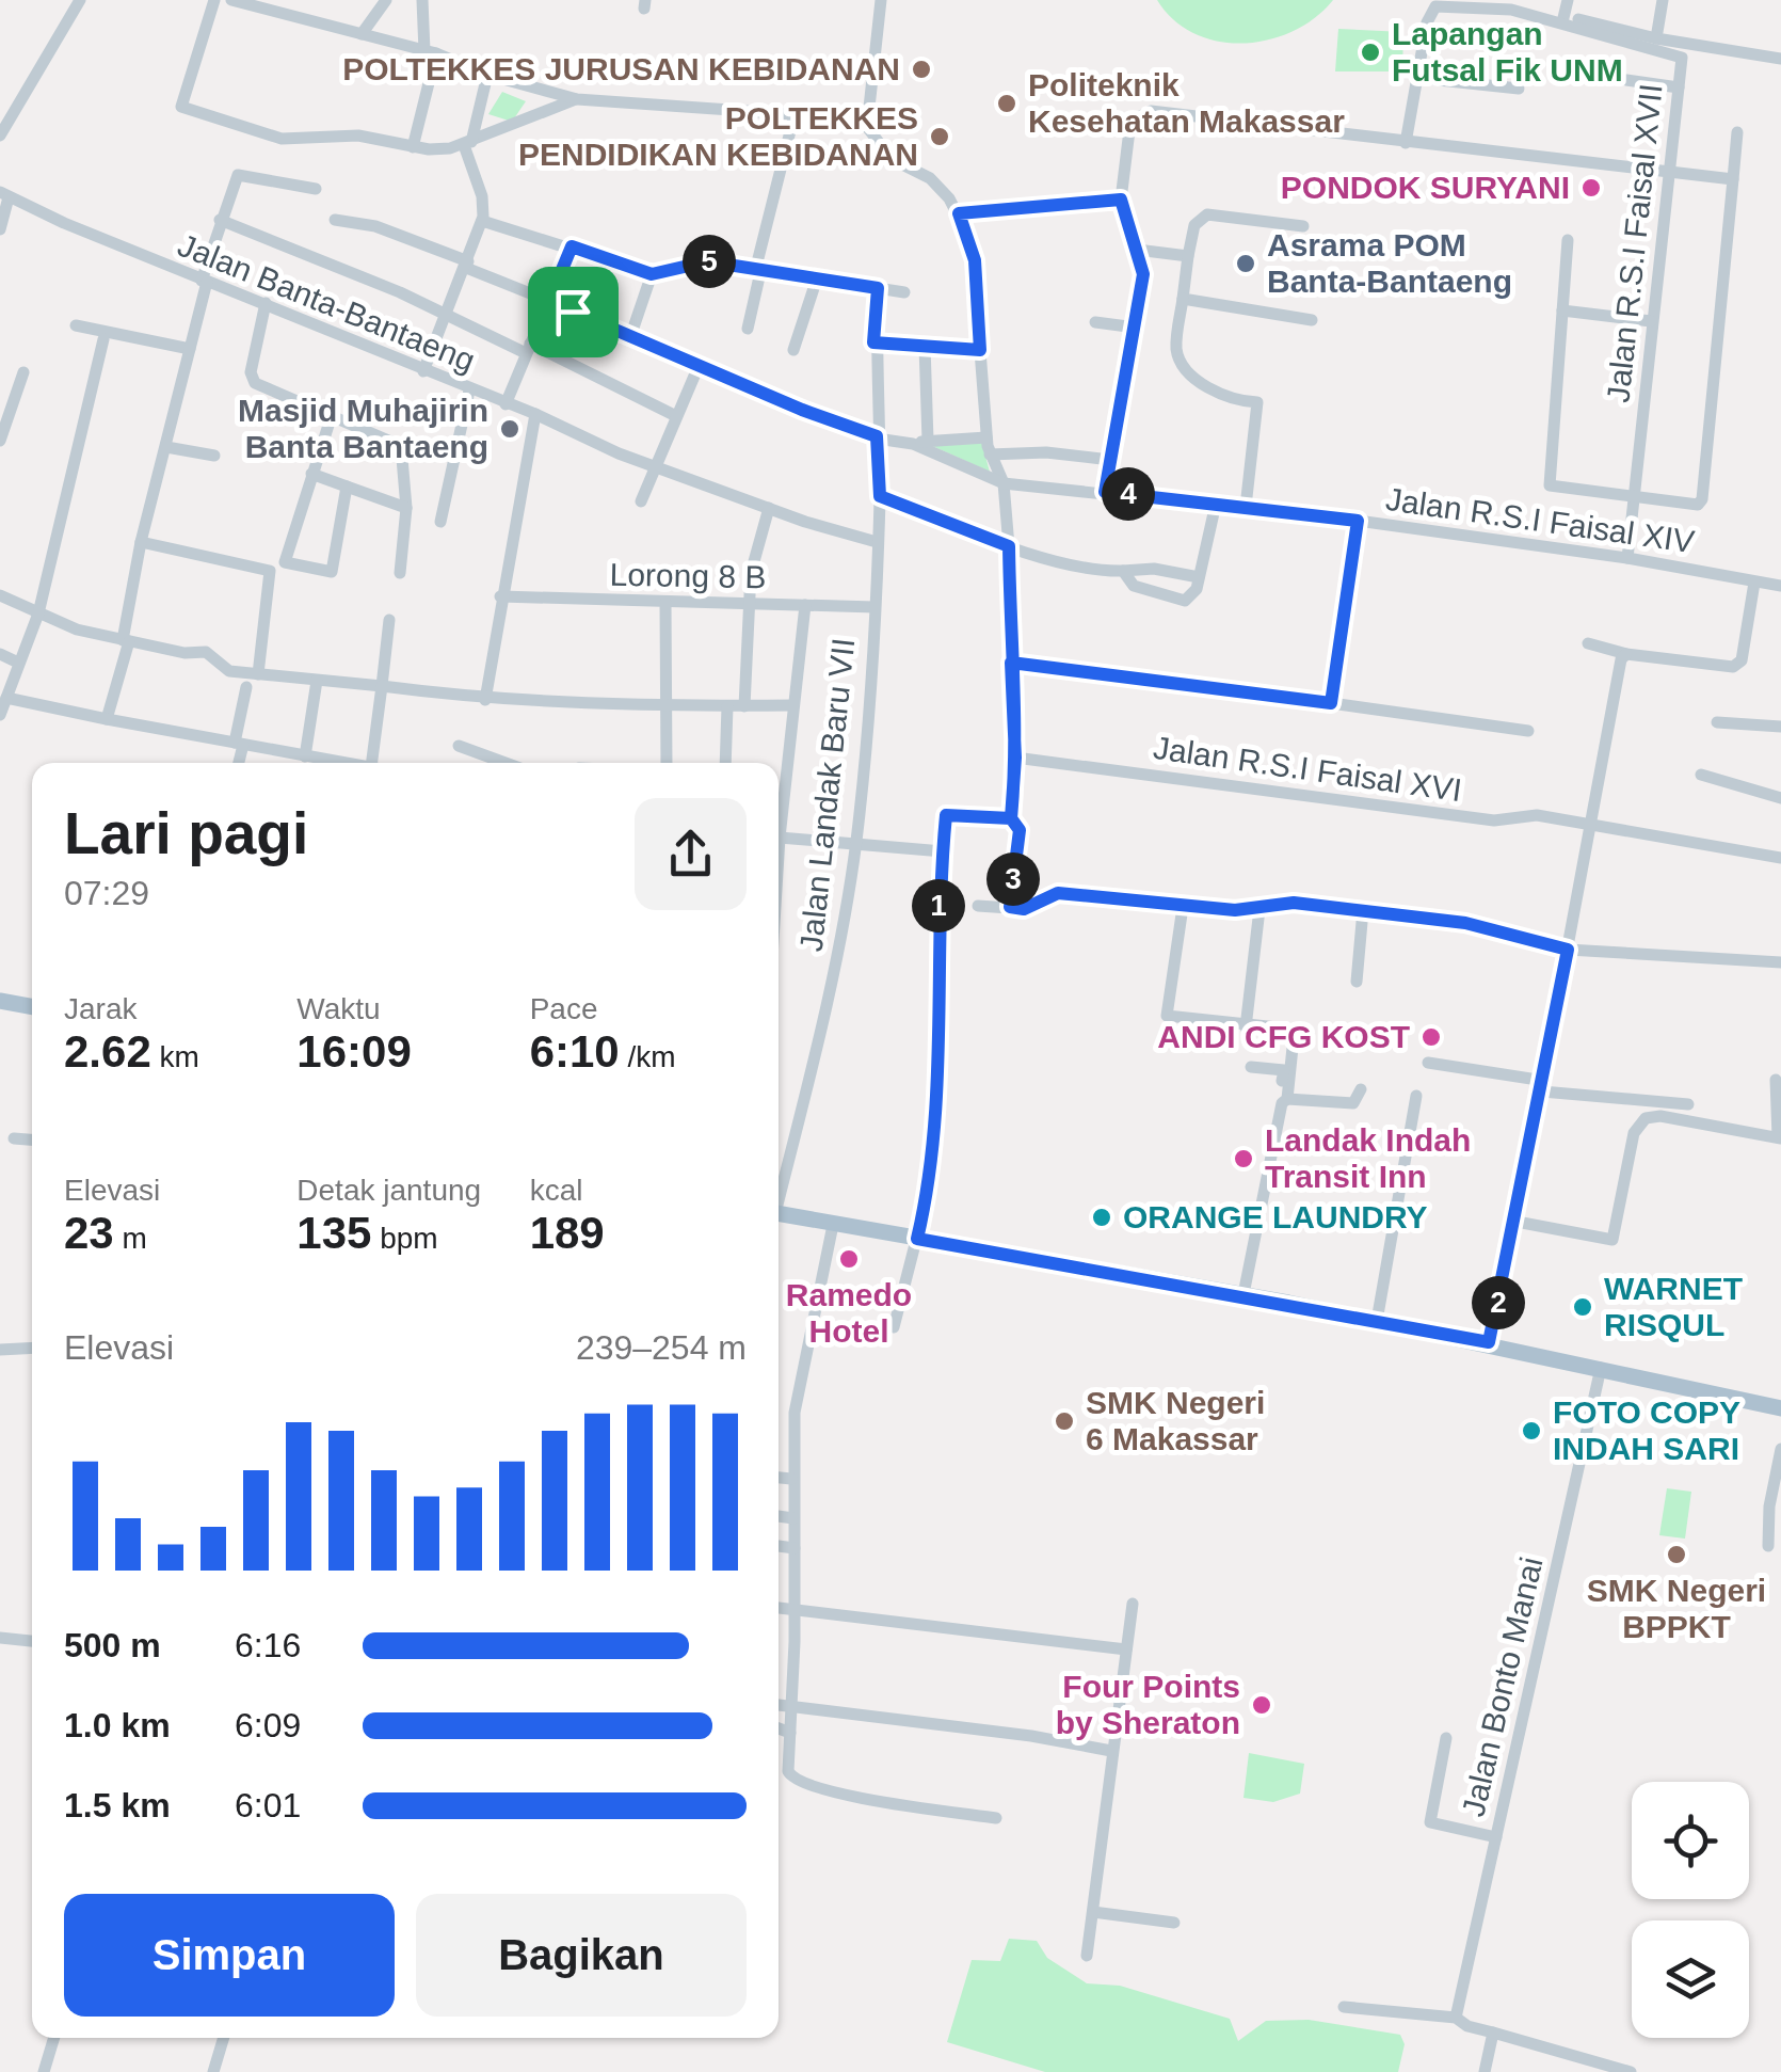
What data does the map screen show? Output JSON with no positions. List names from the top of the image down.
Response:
{
  "streets": {
    "street": [
      "Jalan R.S.I Faisal XVII",
      "Jalan Banta-Bantaeng",
      "Jalan R.S.I Faisal XIV",
      "Lorong 8 B",
      "Jalan R.S.I Faisal XVI",
      "Jalan Landak Baru VII",
      "Jalan Bonto Manai"
    ]
  },
  "crossings": [
    ["Jalan R.S.I Faisal XVII", "Jalan R.S.I Faisal XIV"],
    ["Jalan Banta-Bantaeng", "Jalan Landak Baru VII"],
    ["Lorong 8 B", "Jalan Landak Baru VII"]
  ],
  "places": [
    "Lapangan Futsal Fik UNM",
    "POLTEKKES JURUSAN KEBIDANAN",
    "Politeknik Kesehatan Makassar",
    "POLTEKKES PENDIDIKAN KEBIDANAN",
    "PONDOK SURYANI",
    "Asrama POM Banta-Bantaeng",
    "Masjid Muhajirin Banta Bantaeng",
    "ANDI CFG KOST",
    "Landak Indah Transit Inn",
    "ORANGE LAUNDRY",
    "Ramedo Hotel",
    "WARNET RISQUL",
    "SMK Negeri 6 Makassar",
    "FOTO COPY INDAH SARI",
    "SMK Negeri BPPKT",
    "Four Points by Sheraton"
  ],
  "page": {
    "pins": [
      "5",
      "4",
      "3",
      "1",
      "2"
    ],
    "heading": ["Lari pagi", "07:29"],
    "stats": [
      ["Jarak", "2.62 km"],
      ["Waktu", "16:09"],
      ["Pace", "6:10 /km"],
      ["Elevasi", "23 m"],
      ["Detak jantung", "135 bpm"],
      ["kcal", "189"]
    ],
    "chart": ["Elevasi", "239–254 m"],
    "list": [
      {
        "name": "500 m",
        "note": "6:16"
      },
      {
        "name": "1.0 km",
        "note": "6:09"
      },
      {
        "name": "1.5 km",
        "note": "6:01"
      }
    ],
    "buttons": ["Simpan", "Bagikan"]
  }
}
